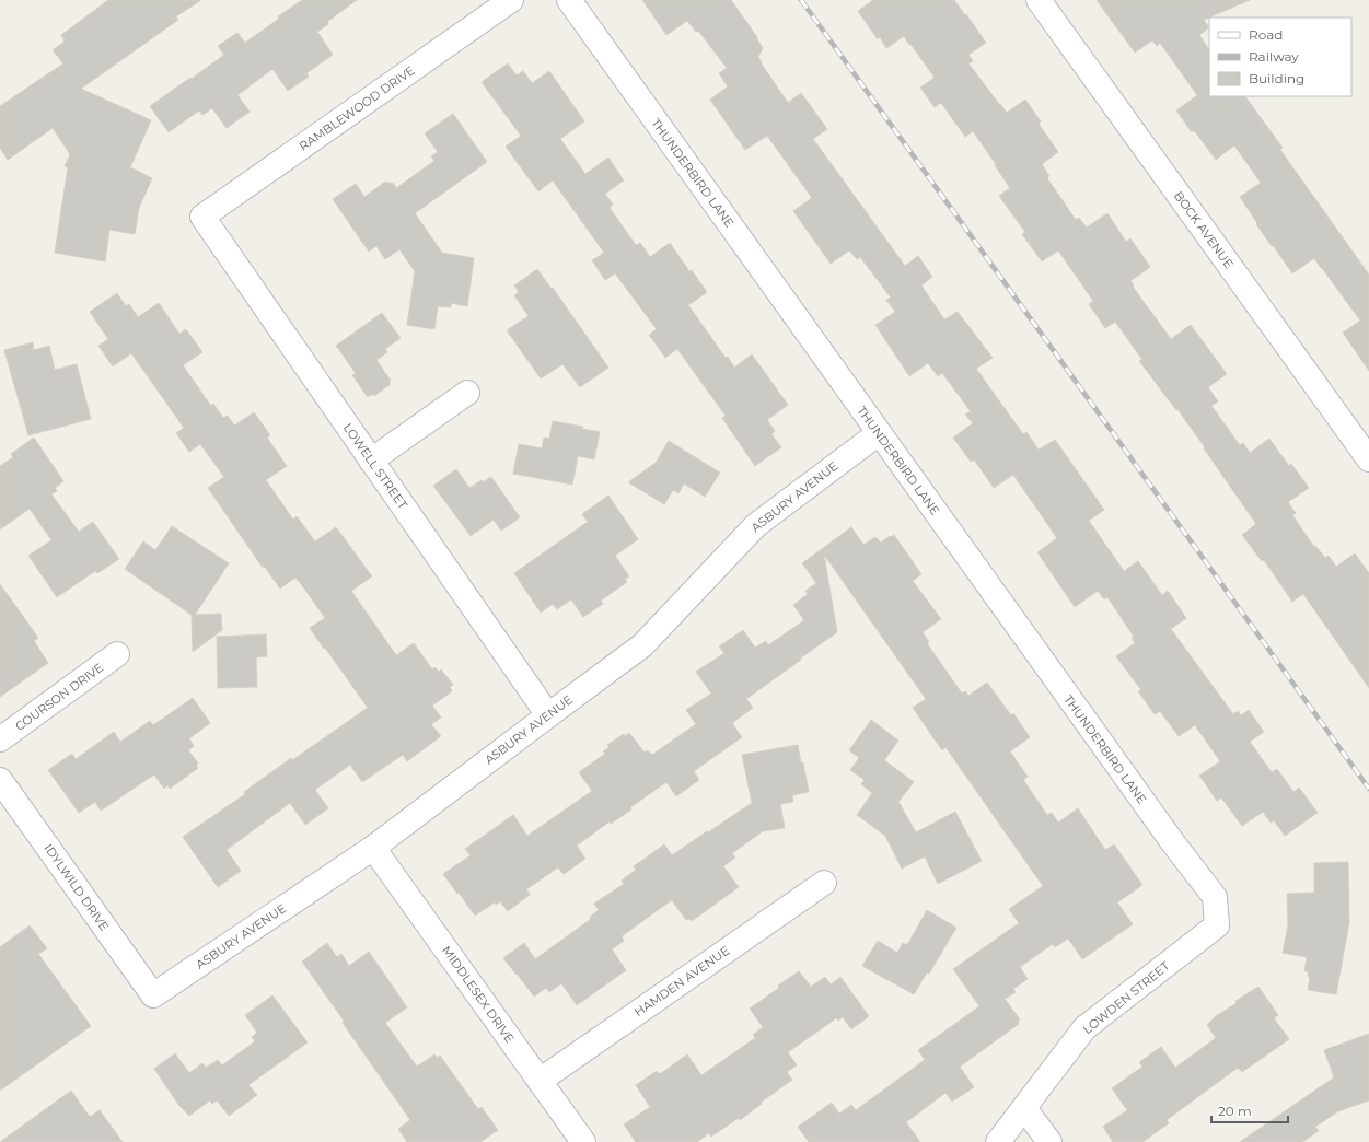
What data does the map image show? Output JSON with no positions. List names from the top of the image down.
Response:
{
  "streets": {
    "street": [
      "RAMBLEWOOD DRIVE",
      "THUNDERBIRD LANE",
      "BOCK AVENUE",
      "LOWELL STREET",
      "ASBURY AVENUE",
      "COURSON DRIVE",
      "IDYLWILD DRIVE",
      "HAMDEN AVENUE",
      "MIDDLESEX DRIVE",
      "LOWDEN STREET"
    ]
  },
  "crossings": [
    ["RAMBLEWOOD DRIVE", "LOWELL STREET"],
    ["THUNDERBIRD LANE", "ASBURY AVENUE"],
    ["THUNDERBIRD LANE", "LOWDEN STREET"],
    ["LOWELL STREET", "ASBURY AVENUE"],
    ["ASBURY AVENUE", "IDYLWILD DRIVE"],
    ["ASBURY AVENUE", "MIDDLESEX DRIVE"],
    ["HAMDEN AVENUE", "MIDDLESEX DRIVE"]
  ],
  "legend": ["Road", "Railway", "Building"],
  "scale_bar": "20 m"
}
